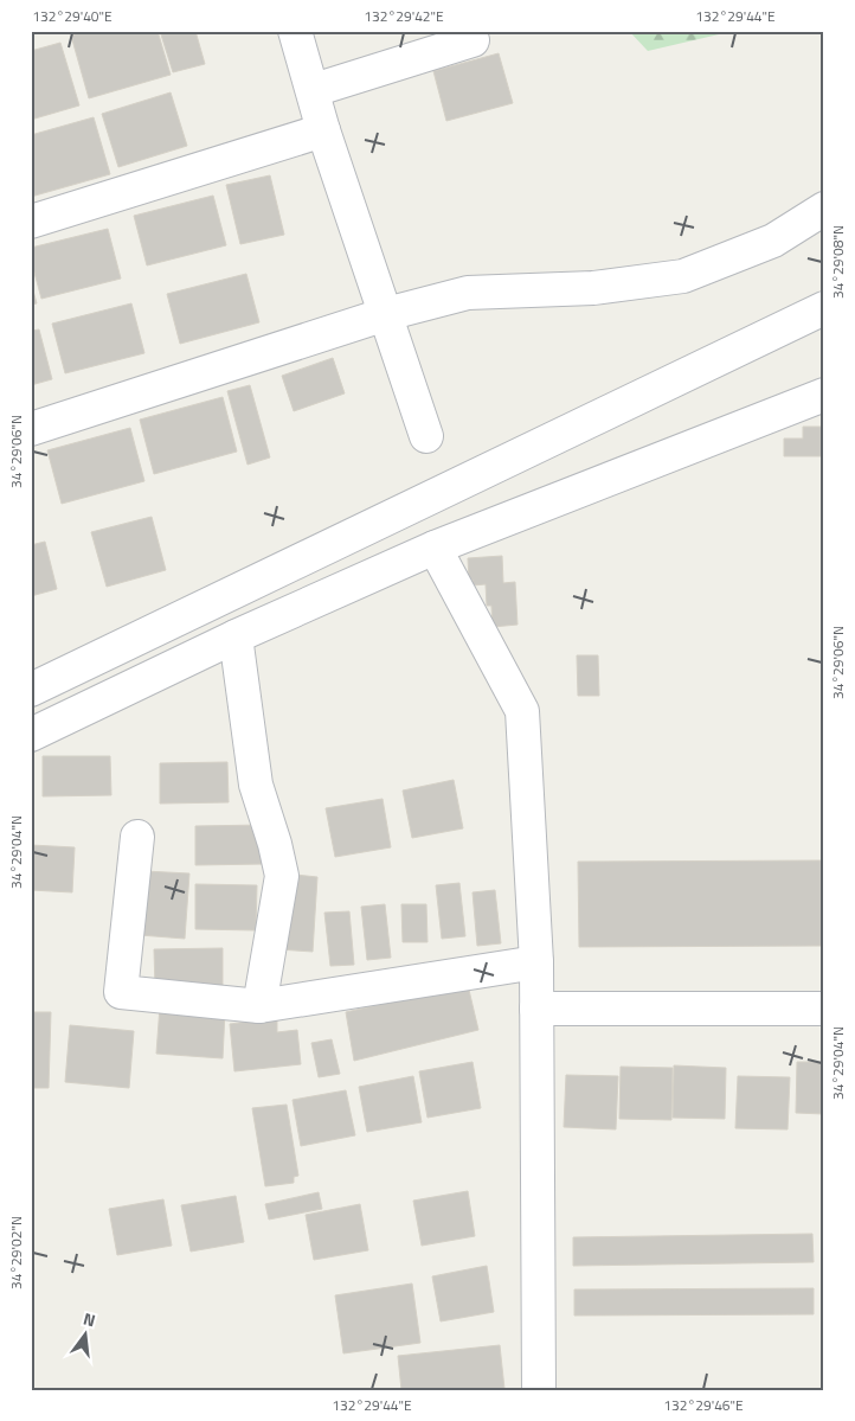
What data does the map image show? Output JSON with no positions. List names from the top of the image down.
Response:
{
  "north": "top",
  "coordinates": [
    "132°29'40\"E",
    "132°29'42\"E",
    "132°29'44\"E",
    "34°29'08\"N",
    "34°29'06\"N",
    "34°29'04\"N",
    "34°29'02\"N",
    "132°29'46\"E"
  ]
}
